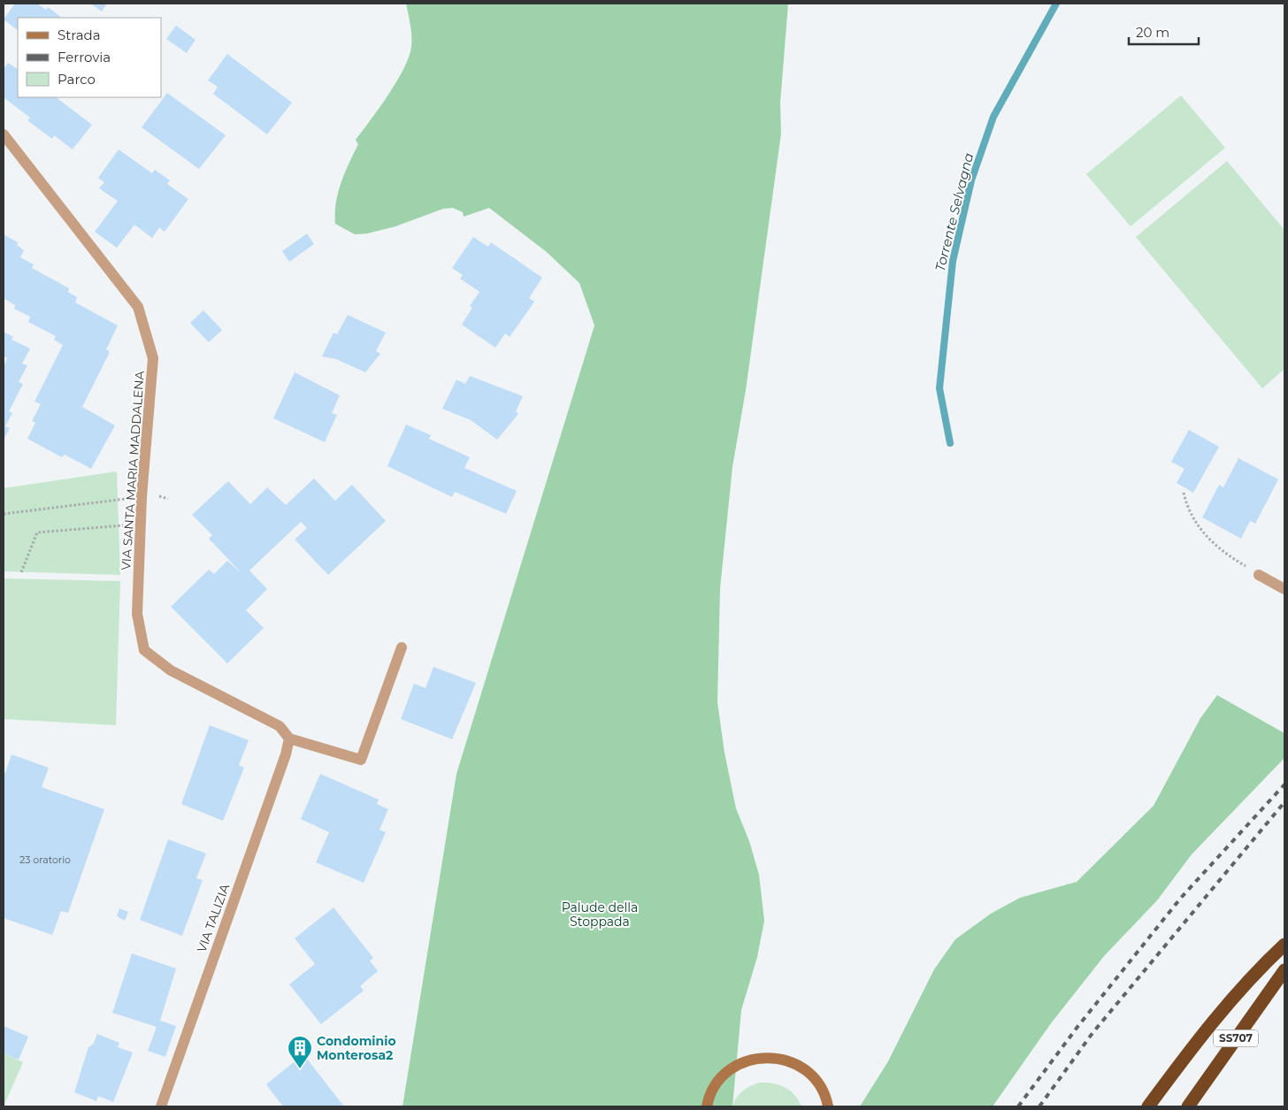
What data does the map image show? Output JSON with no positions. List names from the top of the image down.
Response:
{
  "streets": {
    "highway": ["SS707"],
    "street": ["VIA SANTA MARIA MADDALENA", "VIA TALIZIA"]
  },
  "crossings": [
    ["VIA SANTA MARIA MADDALENA", "VIA TALIZIA"]
  ],
  "water": ["Torrente Selvagna"],
  "parks": ["Palude della Stoppada"],
  "places": {
    "building": ["Condominio Monterosa2"]
  },
  "house_numbers": ["23 oratorio"],
  "legend": ["Strada", "Ferrovia", "Parco"],
  "scale_bar": "20 m"
}
